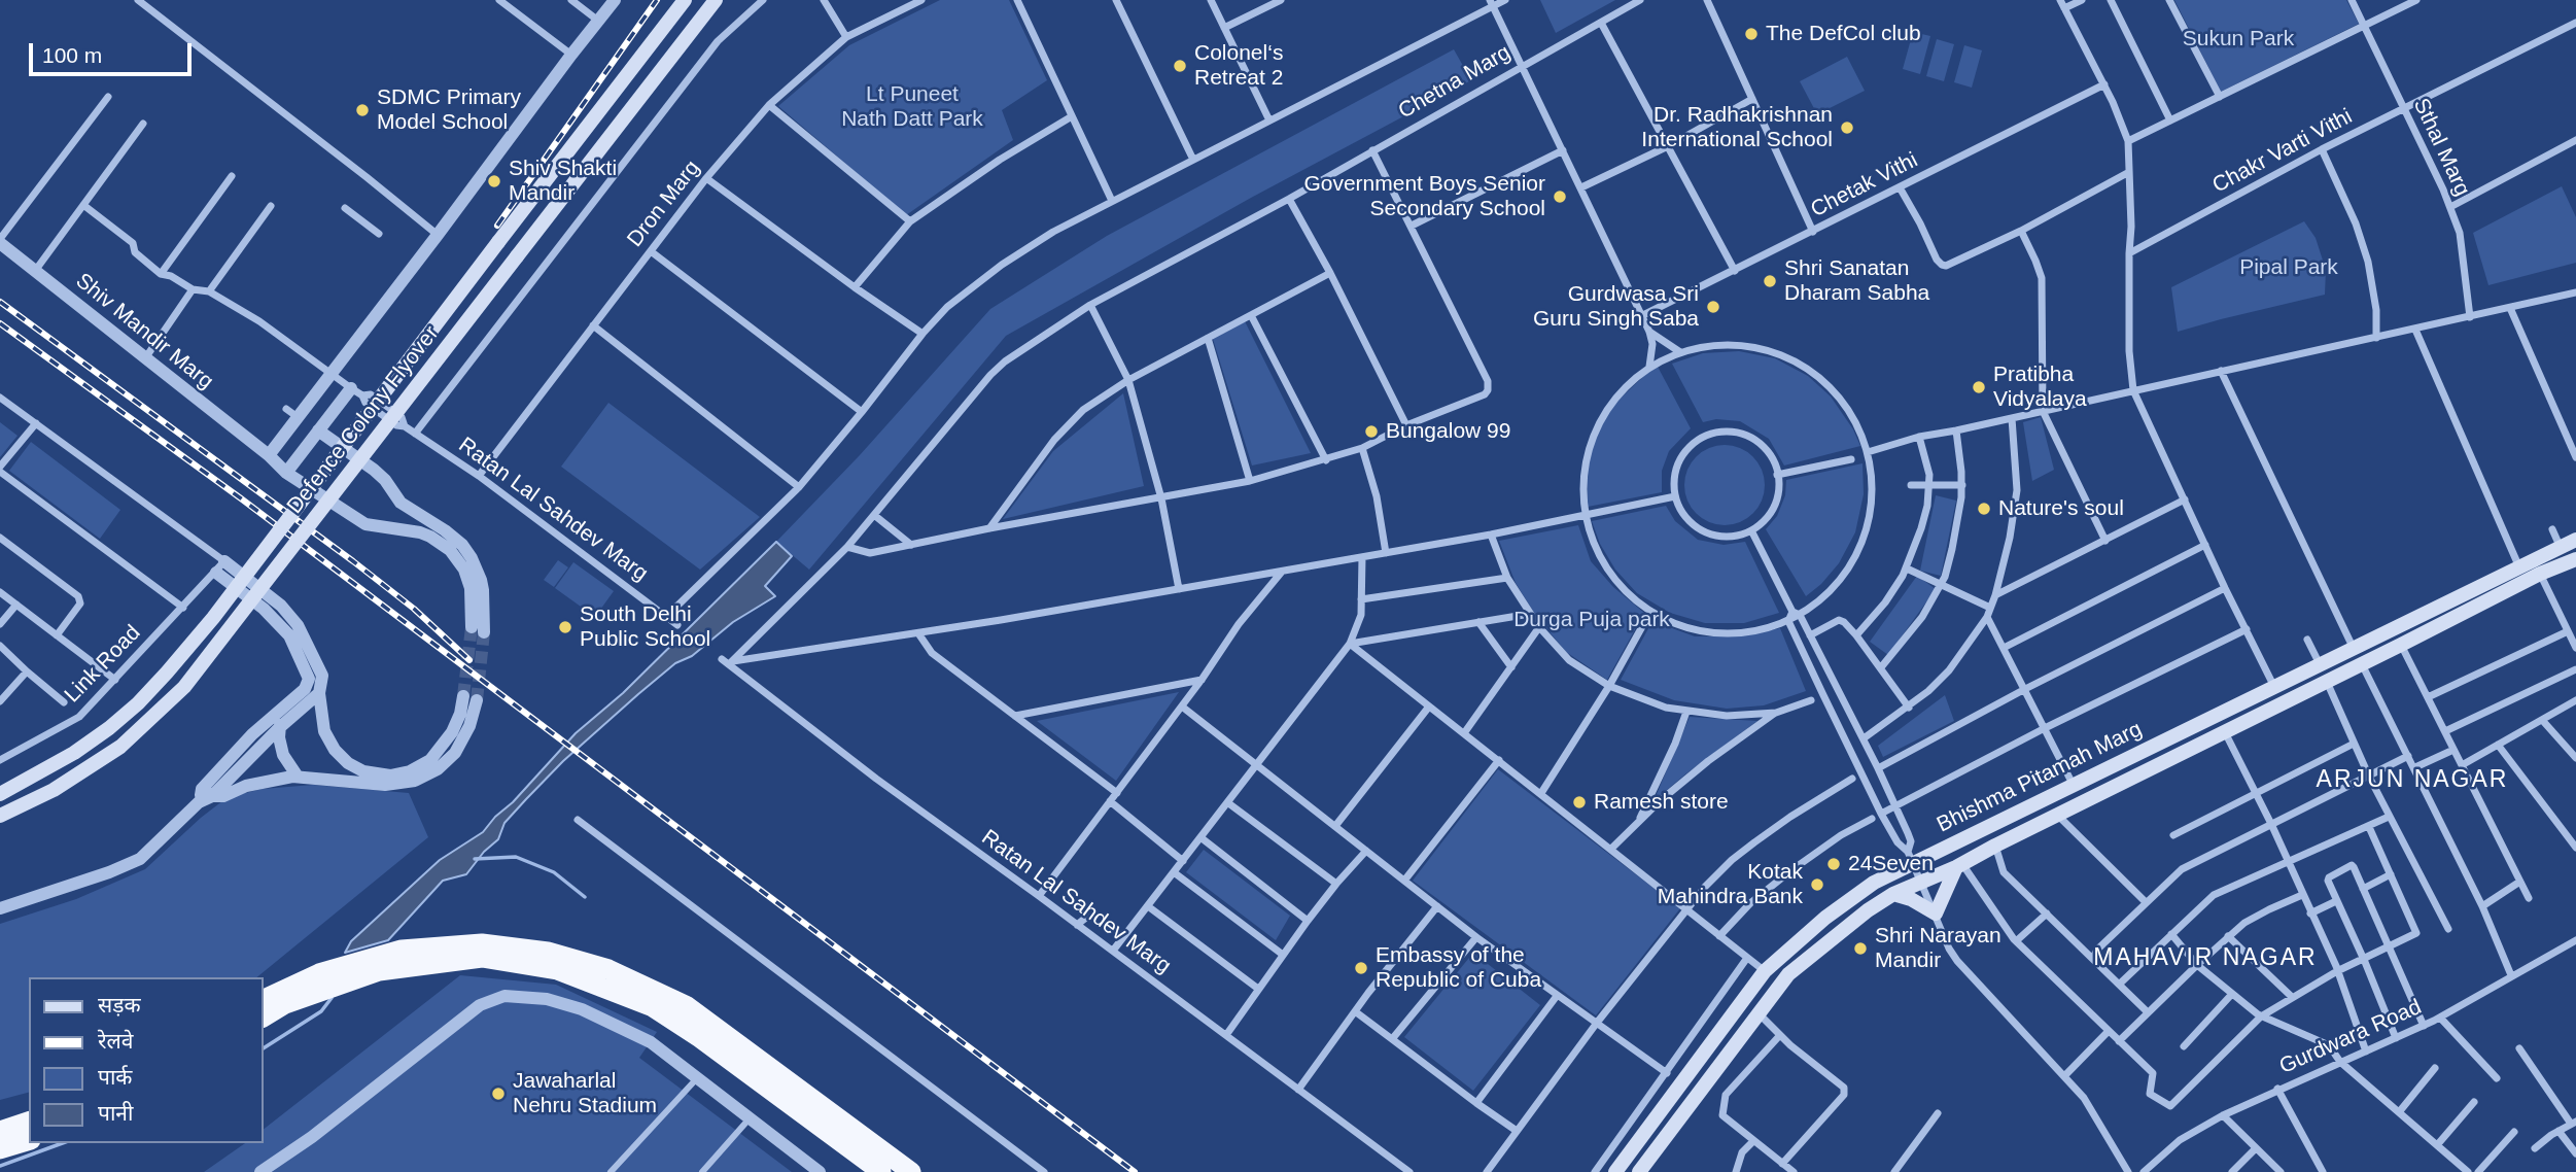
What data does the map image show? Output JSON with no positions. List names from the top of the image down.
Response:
{
  "streets": {
    "main road": ["Defence Colony Flyover", "Bhishma Pitamah Marg"],
    "street": [
      "Chetna Marg",
      "Sthal Marg",
      "Chakr Varti Vithi",
      "Chetak Vithi",
      "Dron Marg",
      "Shiv Mandir Marg",
      "Ratan Lal Sahdev Marg",
      "Link Road",
      "Gurdwara Road"
    ]
  },
  "crossings": [
    ["Sthal Marg", "Chakr Varti Vithi"],
    ["Dron Marg", "Ratan Lal Sahdev Marg"]
  ],
  "districts": ["ARJUN NAGAR", "MAHAVIR NAGAR"],
  "parks": [
    "Sukun Park",
    "Lt Puneet Nath Datt Park",
    "Pipal Park",
    "Durga Puja park"
  ],
  "places": [
    "The DefCol club",
    "Colonel‘s Retreat 2",
    "SDMC Primary Model School",
    "Dr. Radhakrishnan International School",
    "Shiv Shakti Mandir",
    "Government Boys Senior Secondary School",
    "Shri Sanatan Dharam Sabha",
    "Gurdwasa Sri Guru Singh Saba",
    "Pratibha Vidyalaya",
    "Bungalow 99",
    "Nature's soul",
    "South Delhi Public School",
    "Ramesh store",
    "24Seven",
    "Kotak Mahindra Bank",
    "Shri Narayan Mandir",
    "Embassy of the Republic of Cuba",
    "Jawaharlal Nehru Stadium"
  ],
  "legend": [
    "सड़क",
    "रेलवे",
    "पार्क",
    "पानी"
  ],
  "scale_bar": "100 m"
}
